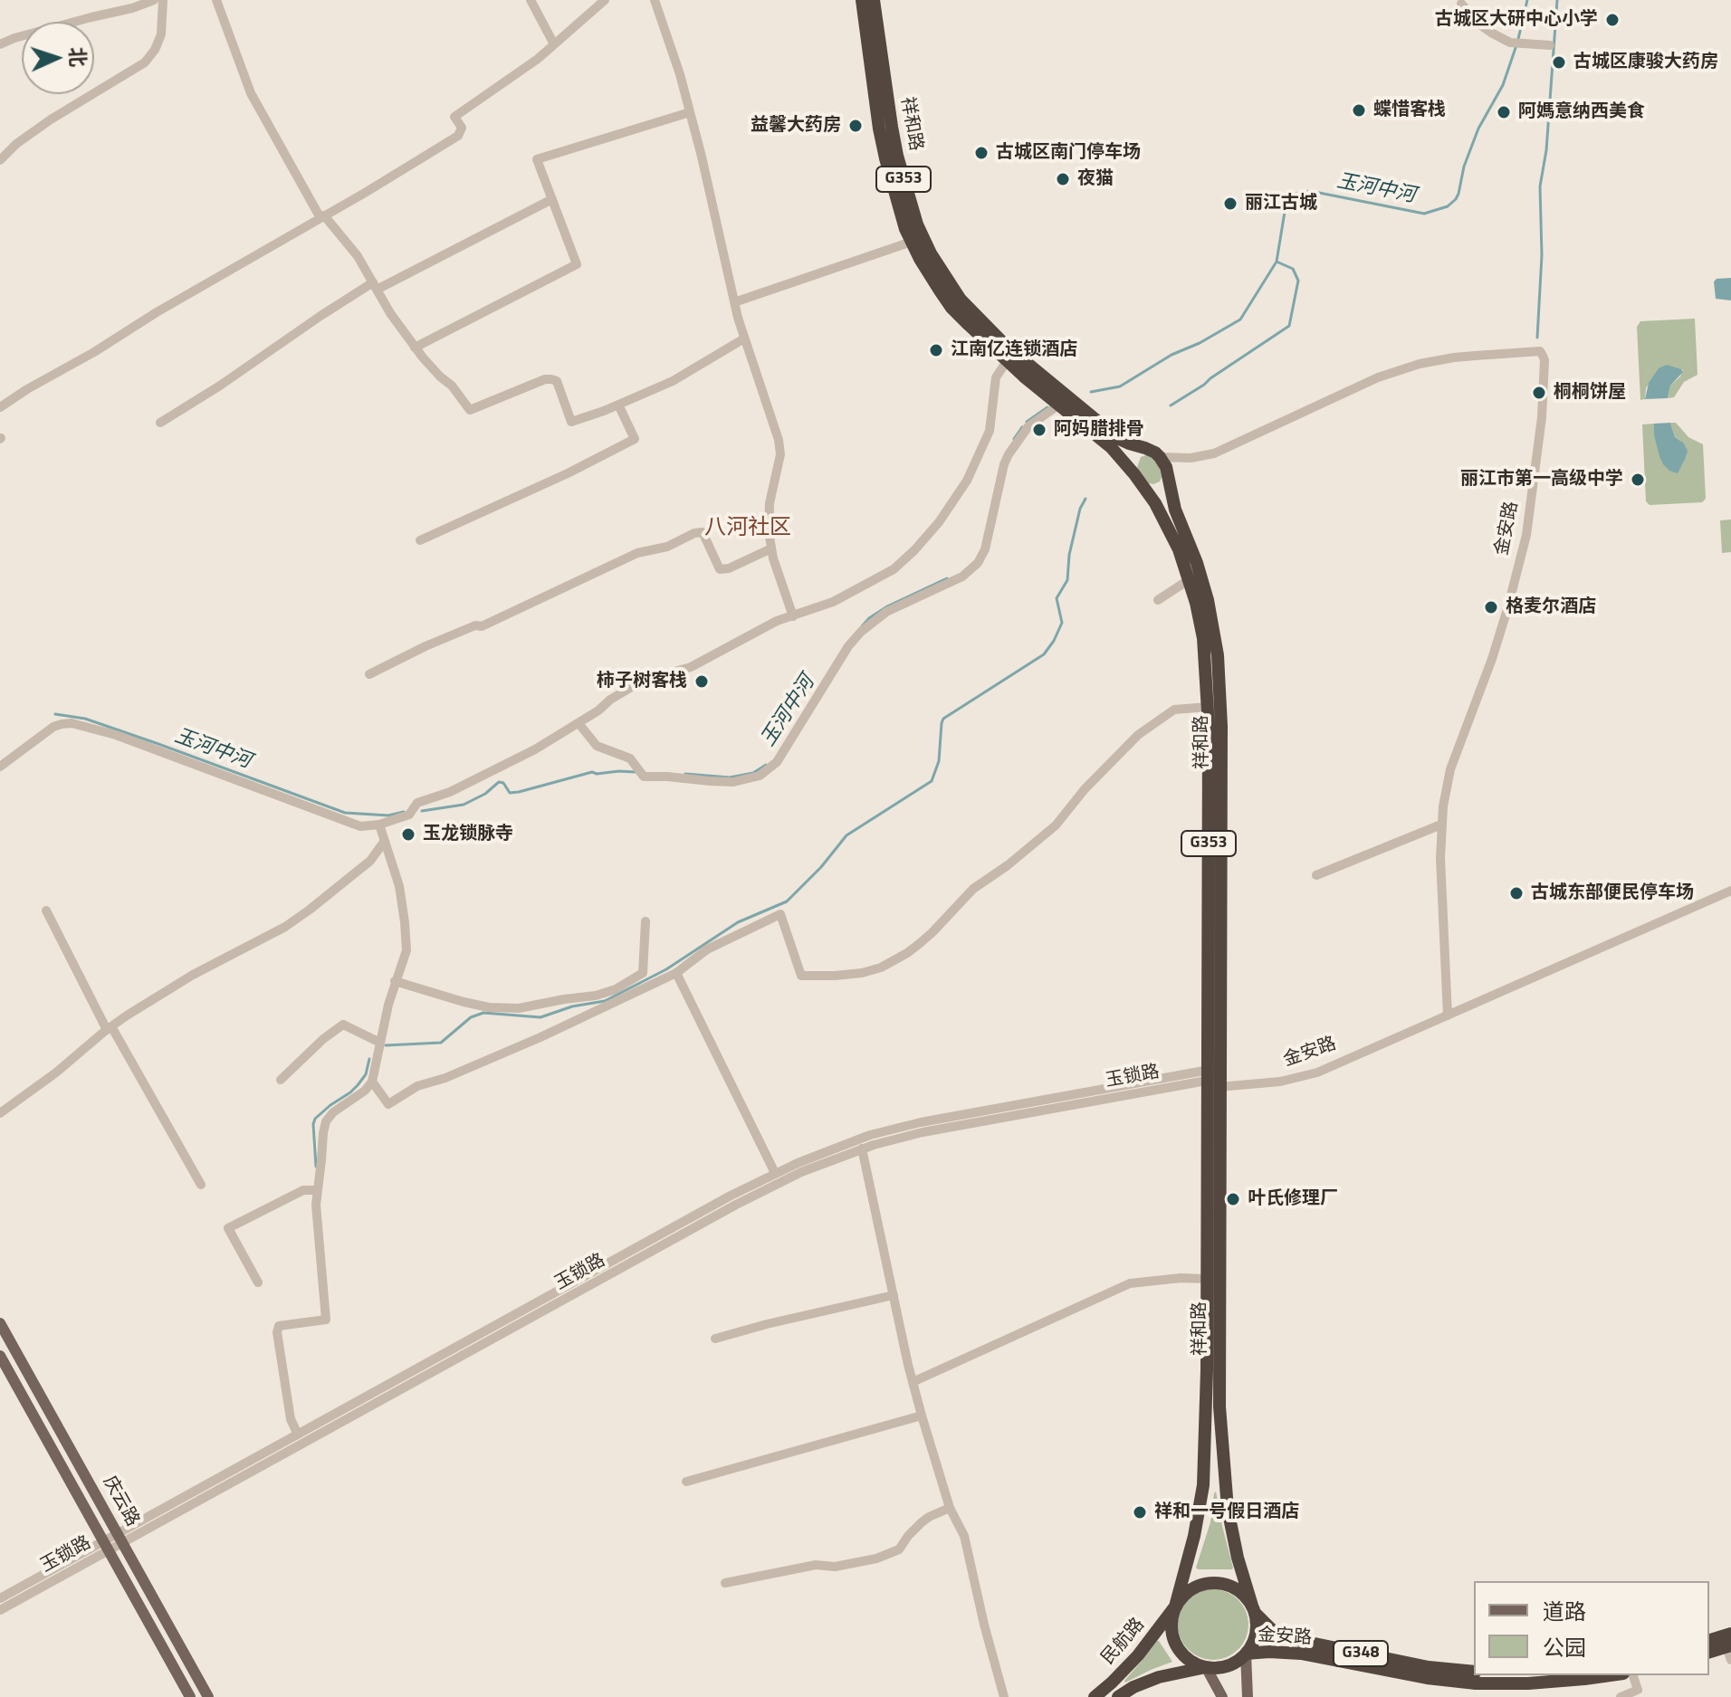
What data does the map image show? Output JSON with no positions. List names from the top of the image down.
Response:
{
  "streets": {
    "highway": [
      "祥和路",
      "G353",
      "金安路",
      "民航路",
      "G348"
    ],
    "main road": ["庆云路"],
    "street": ["玉锁路"]
  },
  "crossings": [
    ["祥和路", "金安路"],
    ["祥和路", "玉锁路"],
    ["祥和路", "民航路"],
    ["祥和路", "G348"],
    ["金安路", "玉锁路"],
    ["金安路", "民航路"],
    ["金安路", "G348"],
    ["玉锁路", "庆云路"],
    ["民航路", "G348"]
  ],
  "districts": ["八河社区"],
  "water": ["玉河中河"],
  "places": [
    "古城区大研中心小学",
    "古城区康骏大药房",
    "蝶惜客栈",
    "阿媽意纳西美食",
    "益馨大药房",
    "古城区南门停车场",
    "夜猫",
    "丽江古城",
    "江南亿连锁酒店",
    "桐桐饼屋",
    "阿妈腊排骨",
    "丽江市第一高级中学",
    "格麦尔酒店",
    "柿子树客栈",
    "玉龙锁脉寺",
    "古城东部便民停车场",
    "叶氏修理厂",
    "祥和一号假日酒店"
  ],
  "legend": ["道路", "公园"],
  "north": "right"
}
